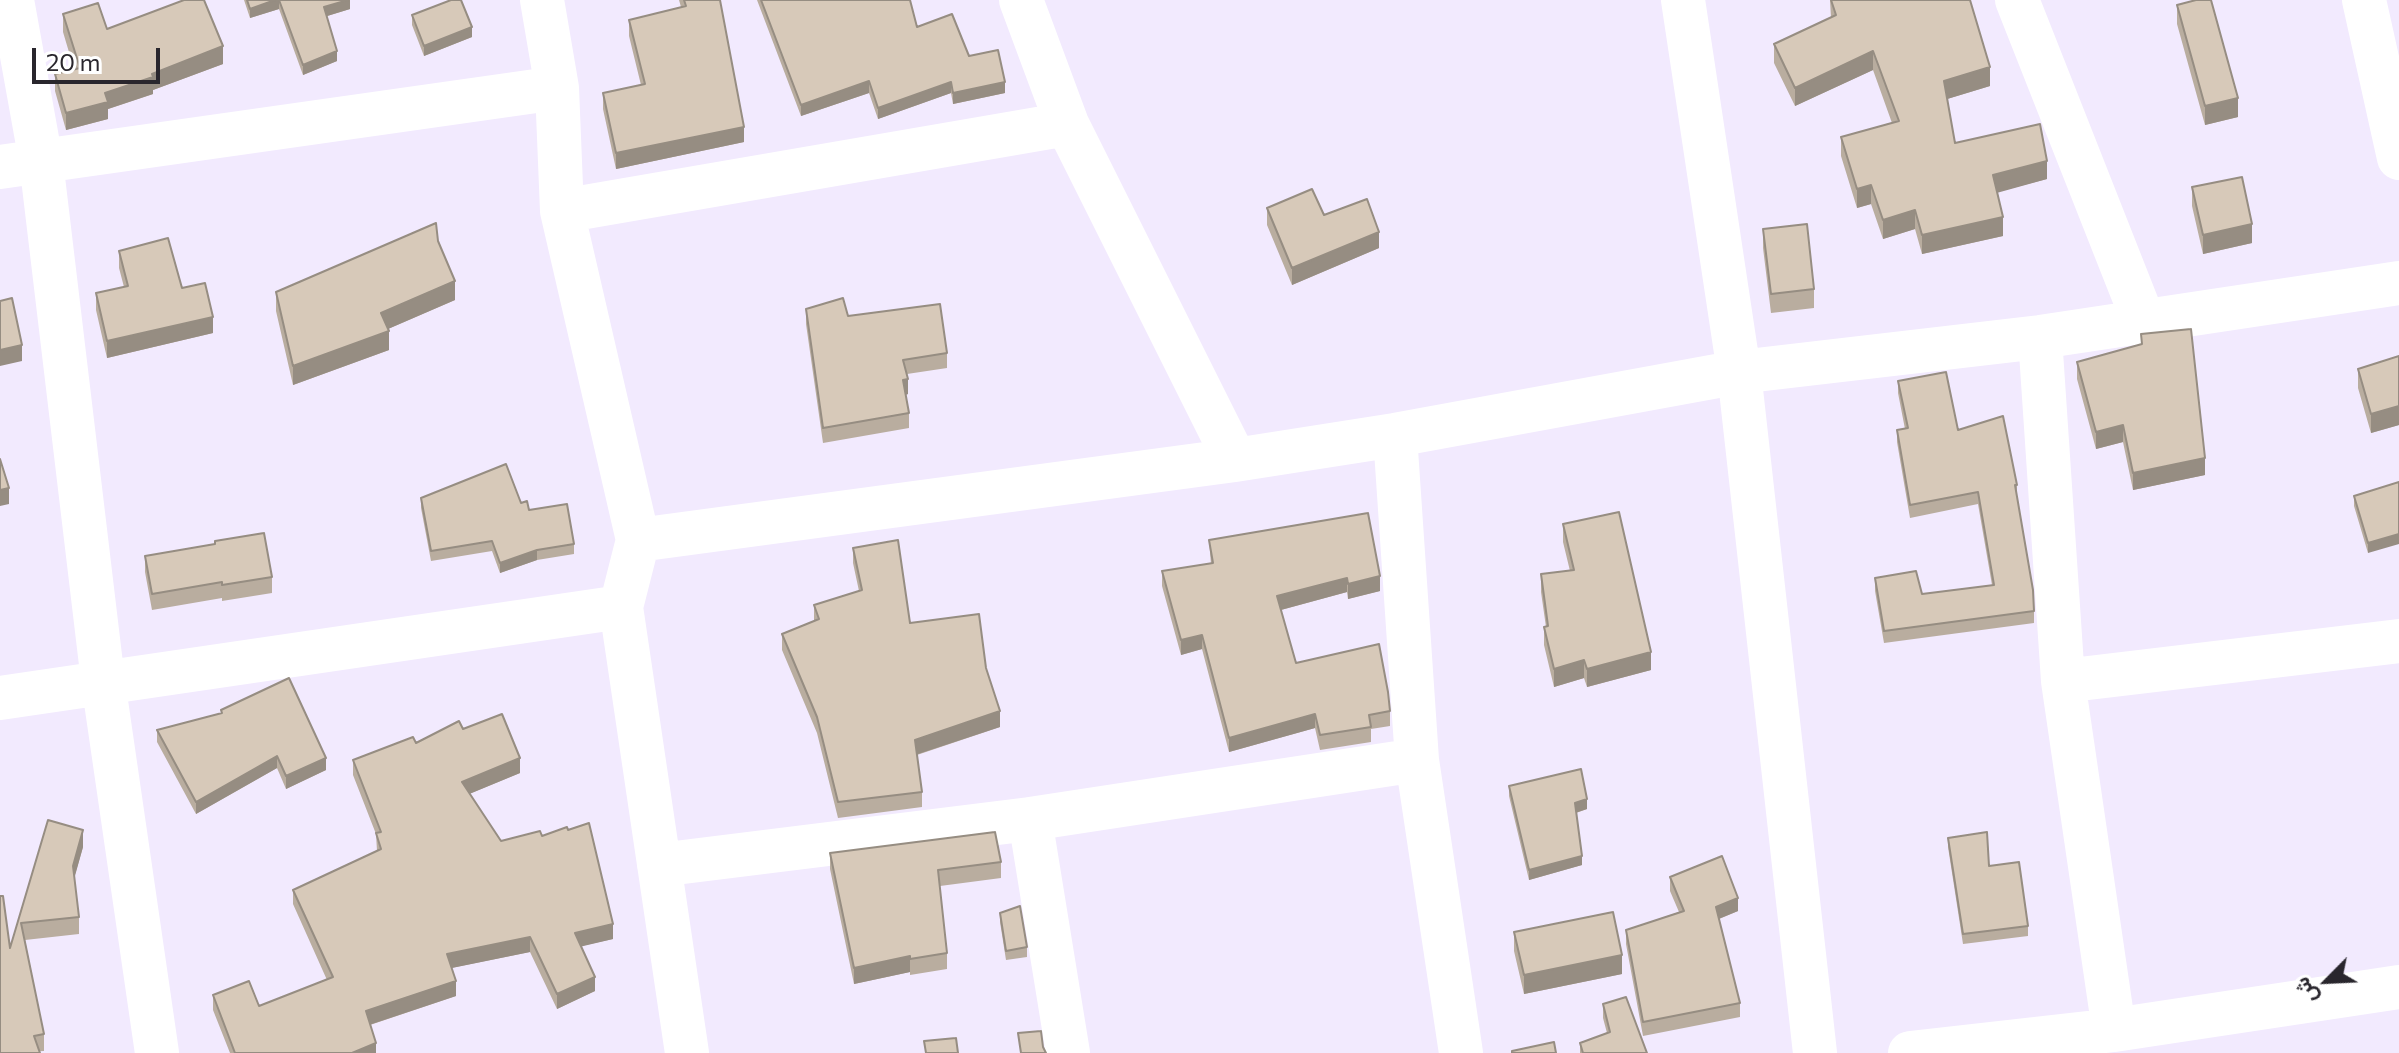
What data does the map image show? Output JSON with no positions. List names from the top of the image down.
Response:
{
  "scale_bar": "20 m",
  "north": "bottom left"
}
